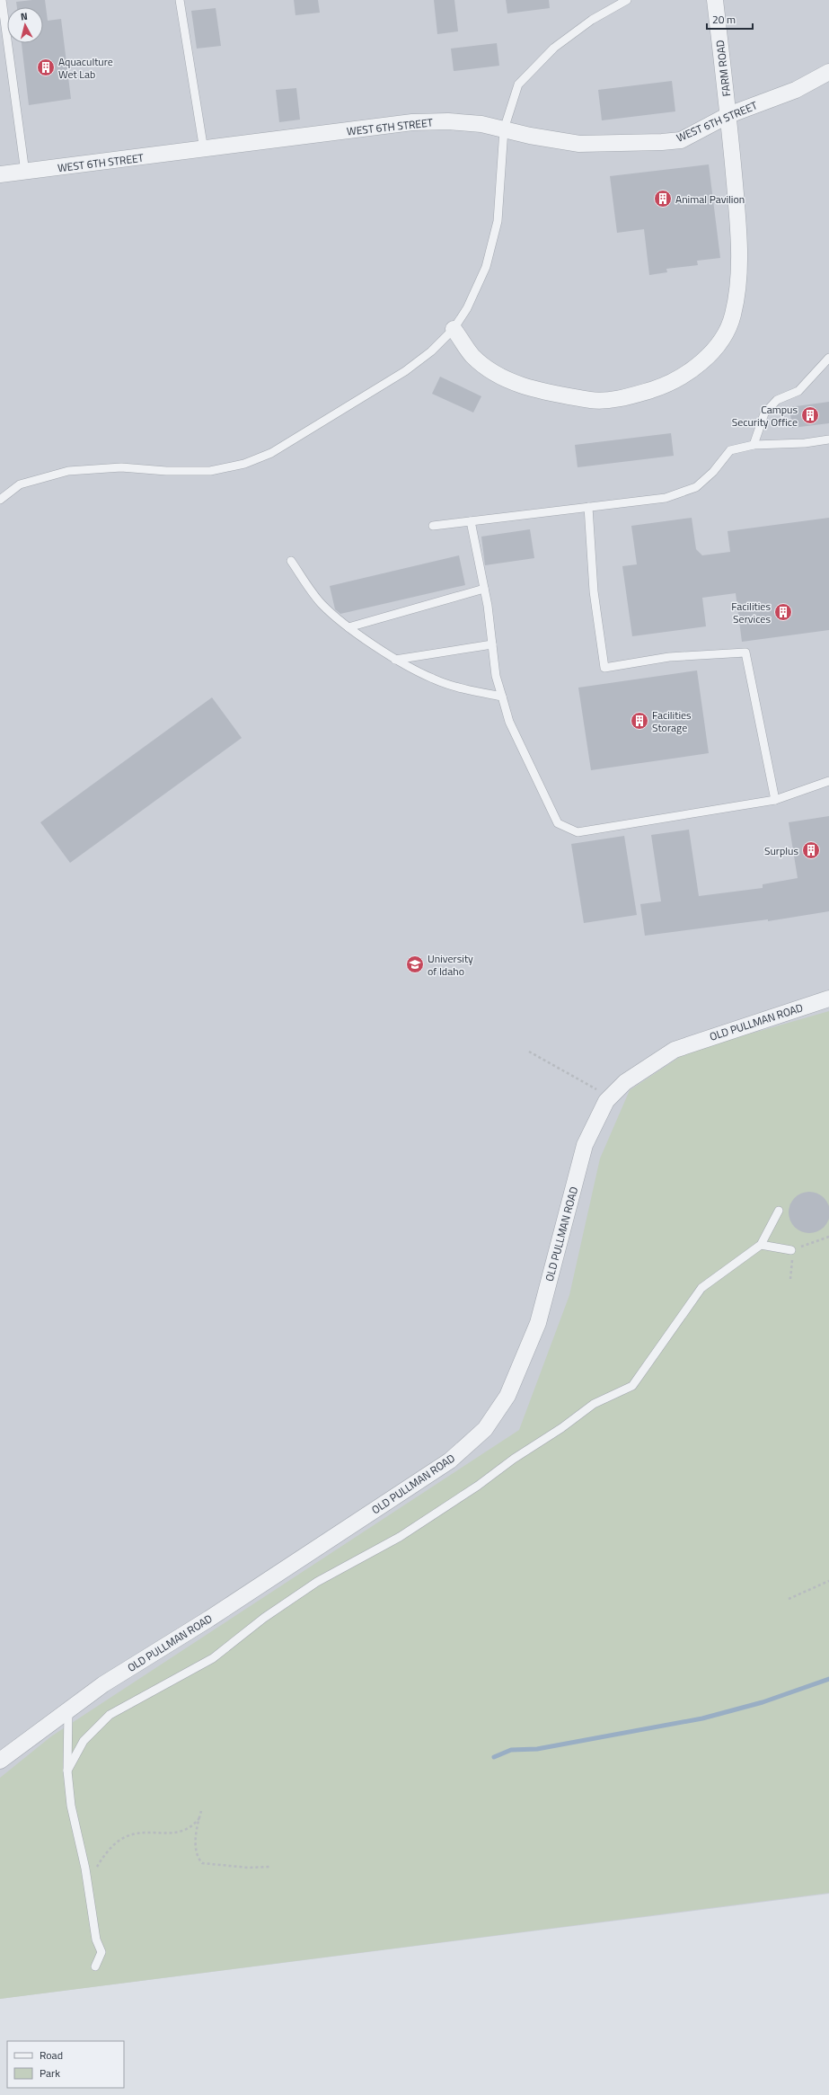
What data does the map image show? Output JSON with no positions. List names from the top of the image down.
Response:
{
  "streets": {
    "street": ["FARM ROAD", "WEST 6TH STREET", "OLD PULLMAN ROAD"]
  },
  "crossings": [
    ["FARM ROAD", "WEST 6TH STREET"]
  ],
  "places": {
    "building": [
      "Aquaculture Wet Lab",
      "Animal Pavilion",
      "Campus Security Office",
      "Facilities Services",
      "Facilities Storage",
      "Surplus"
    ],
    "school or university": ["University of Idaho"]
  },
  "legend": ["Road", "Park"],
  "scale_bar": "20 m",
  "north": "top"
}
